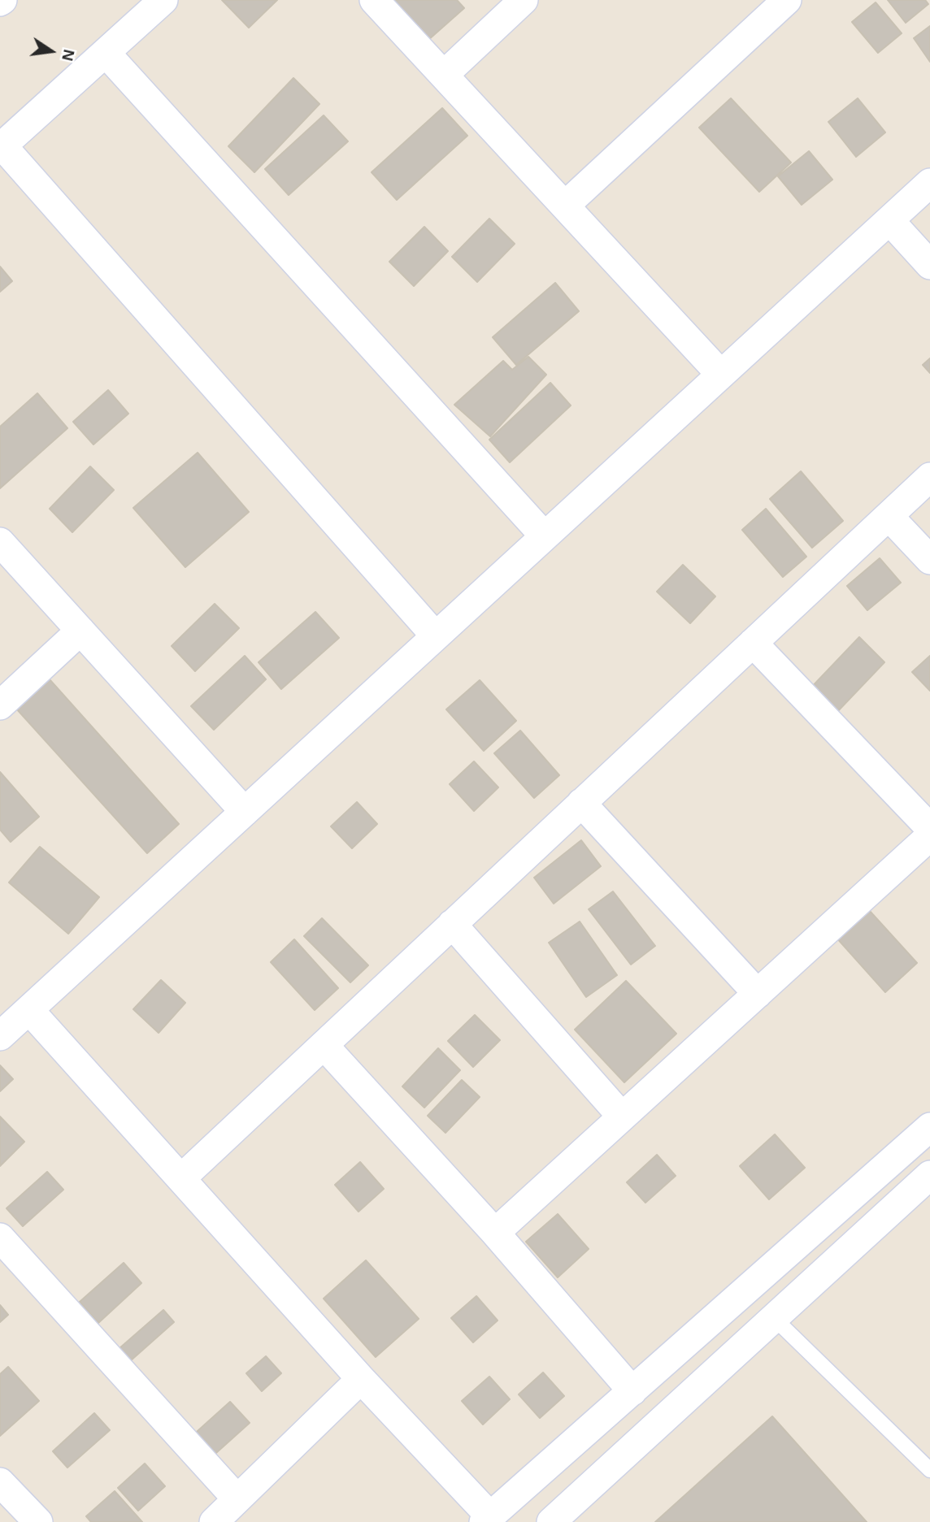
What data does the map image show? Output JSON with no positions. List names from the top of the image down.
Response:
{
  "north": "right"
}
